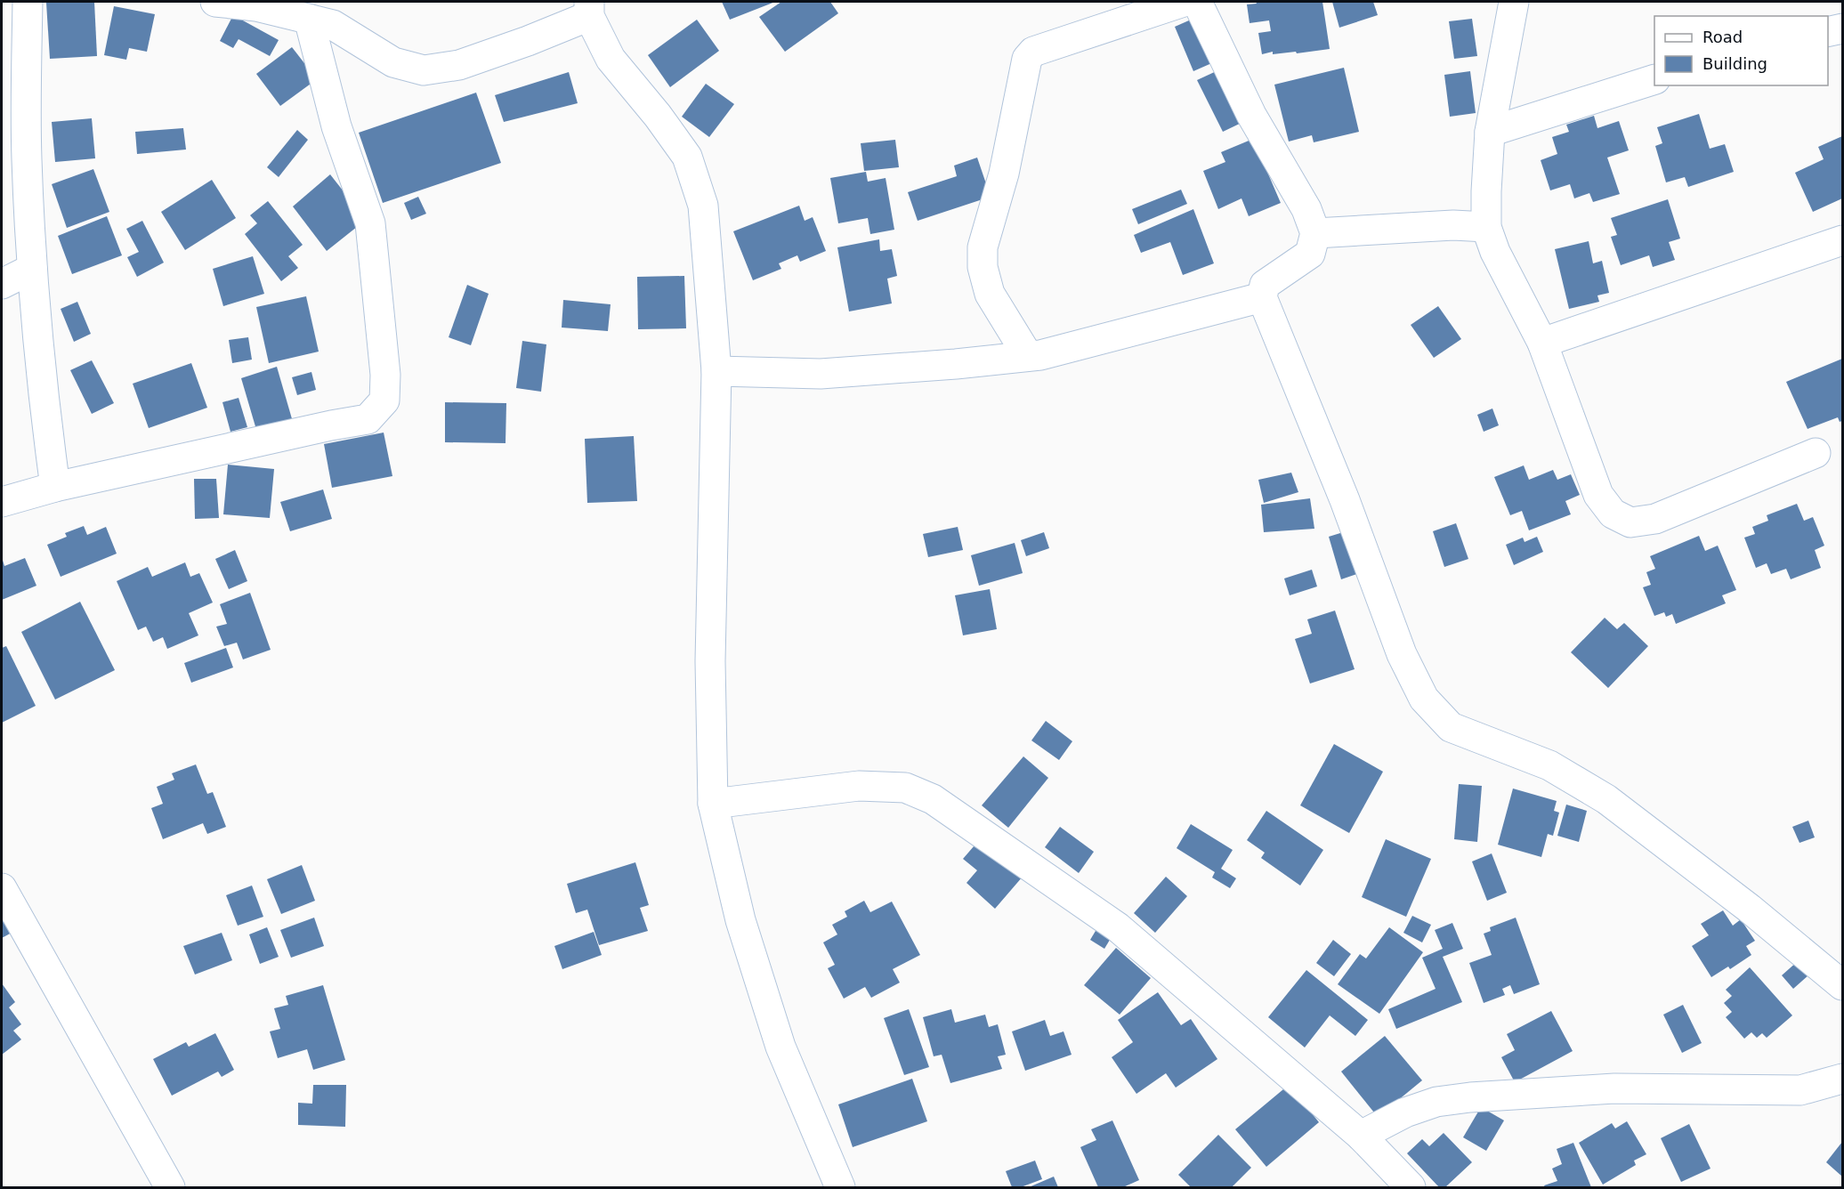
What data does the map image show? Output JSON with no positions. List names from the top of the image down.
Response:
{
  "legend": ["Road", "Building"]
}
